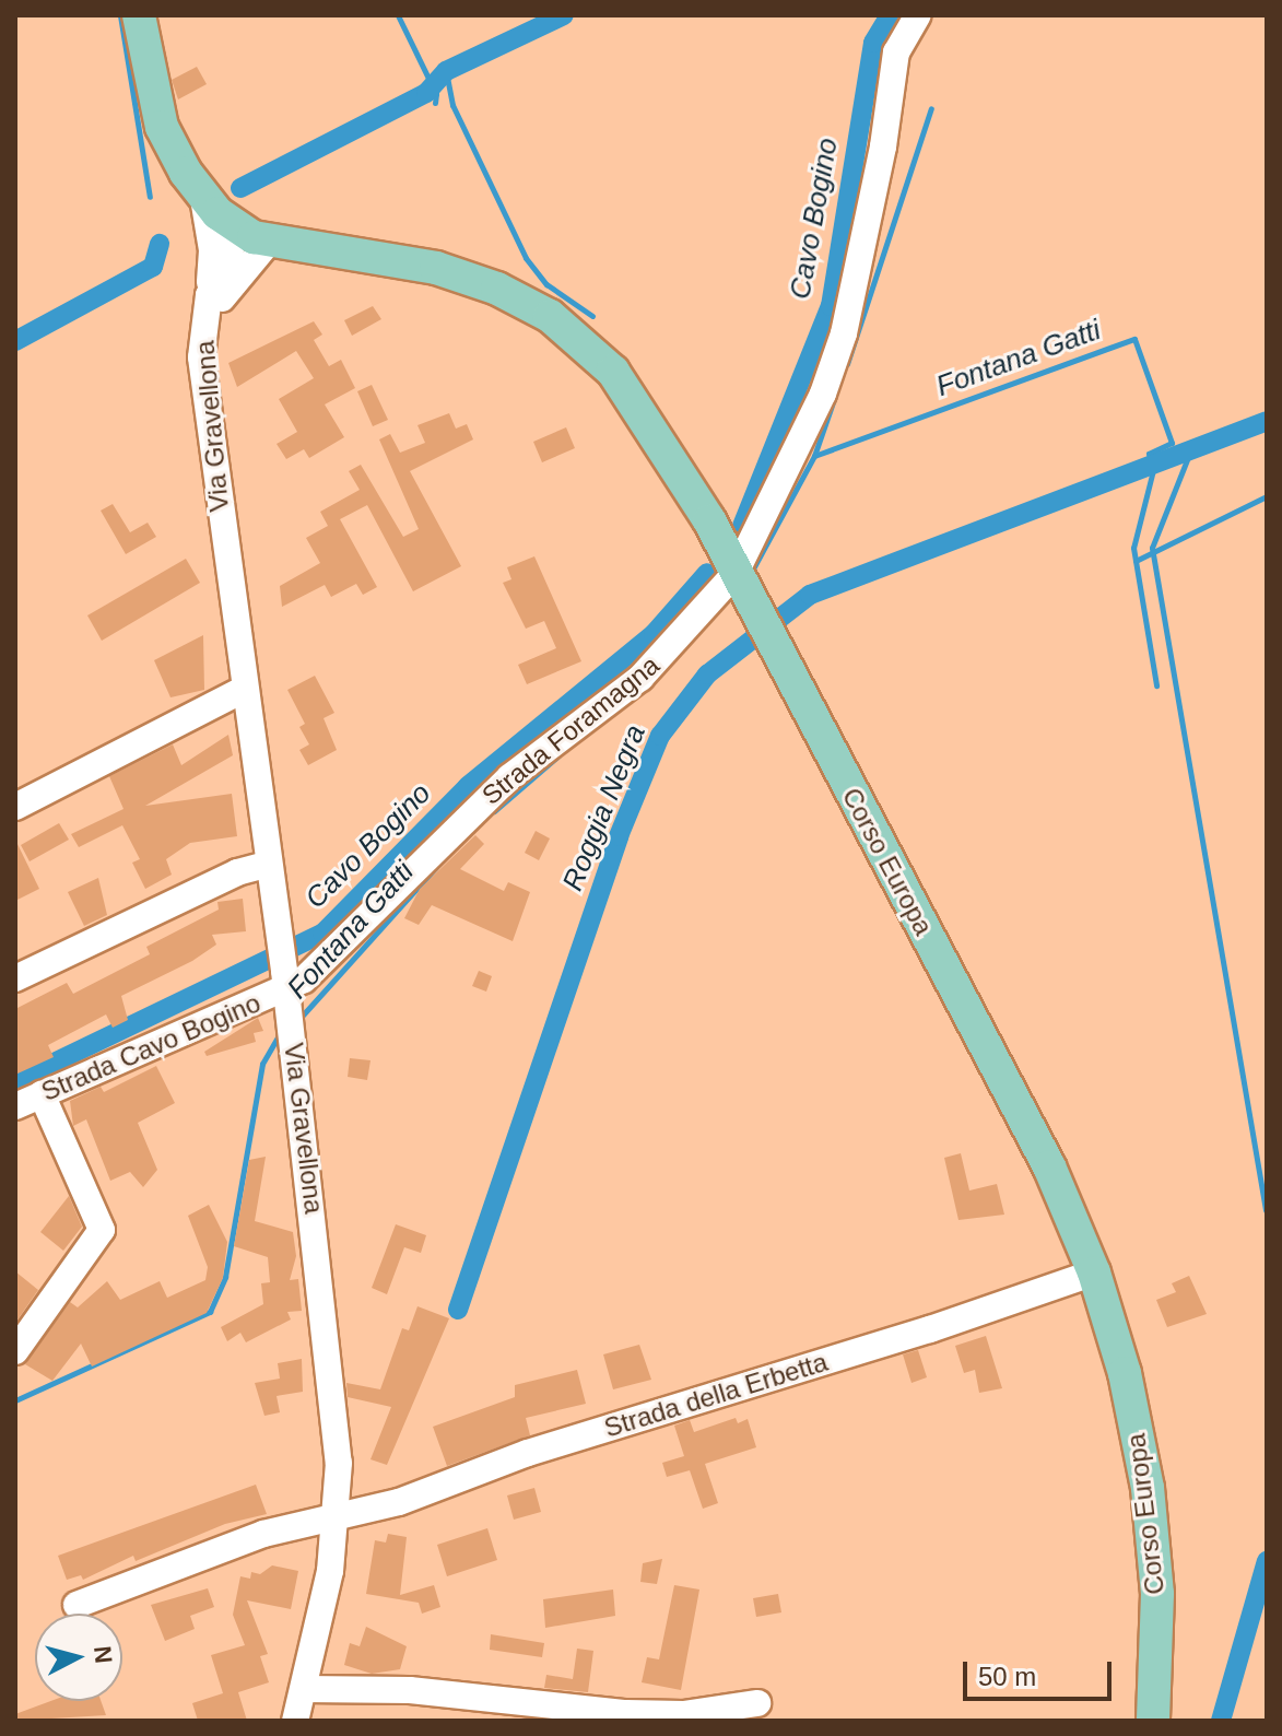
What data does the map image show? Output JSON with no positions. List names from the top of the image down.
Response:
{
  "streets": {
    "main road": ["Via Gravellona", "Corso Europa"],
    "street": ["Strada Foramagna", "Strada Cavo Bogino", "Strada della Erbetta"]
  },
  "crossings": [
    ["Via Gravellona", "Strada Foramagna"],
    ["Via Gravellona", "Corso Europa"],
    ["Via Gravellona", "Strada Cavo Bogino"],
    ["Via Gravellona", "Strada della Erbetta"],
    ["Strada Foramagna", "Corso Europa"],
    ["Strada Foramagna", "Strada Cavo Bogino"],
    ["Corso Europa", "Strada della Erbetta"]
  ],
  "water": ["Cavo Bogino", "Fontana Gatti", "Roggia Negra"],
  "scale_bar": "50 m",
  "north": "right"
}
